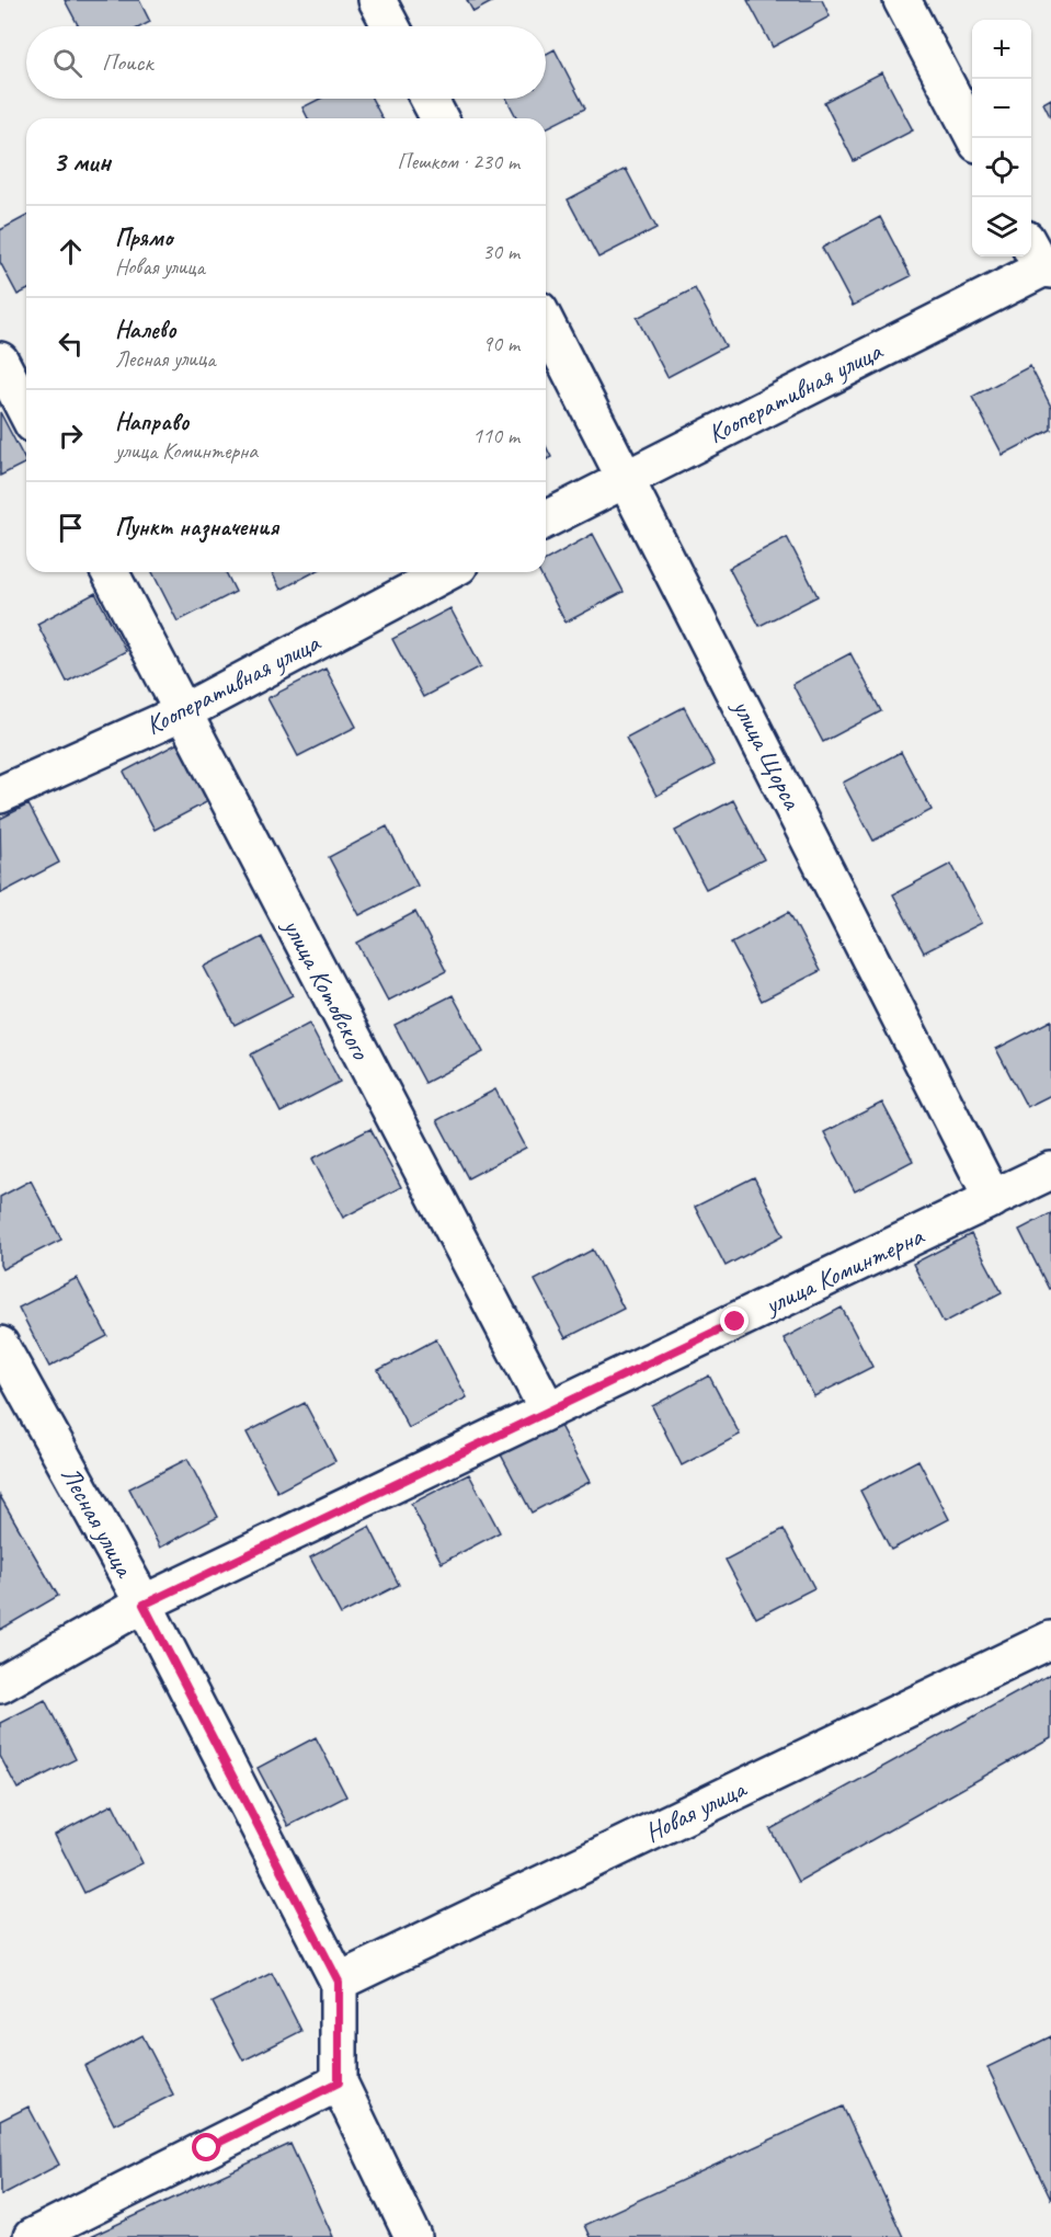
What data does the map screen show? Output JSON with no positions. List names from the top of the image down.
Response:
{
  "streets": {
    "street": [
      "Кооперативная улица",
      "улица Щорса",
      "улица Котовского",
      "улица Коминтерна",
      "Лесная улица",
      "Новая улица"
    ]
  },
  "crossings": [
    ["Кооперативная улица", "улица Щорса"],
    ["Кооперативная улица", "улица Котовского"],
    ["улица Щорса", "улица Коминтерна"],
    ["улица Котовского", "улица Коминтерна"],
    ["улица Коминтерна", "Лесная улица"],
    ["Лесная улица", "Новая улица"]
  ],
  "page": {
    "map_buttons": ["+", "−"],
    "search": "Поиск",
    "heading": ["3 мин", "Пешком · 230 m"],
    "list": [
      ["Прямо", "Новая улица", "30 m"],
      ["Налево", "Лесная улица", "90 m"],
      ["Направо", "улица Коминтерна", "110 m"],
      "Пункт назначения"
    ]
  }
}
